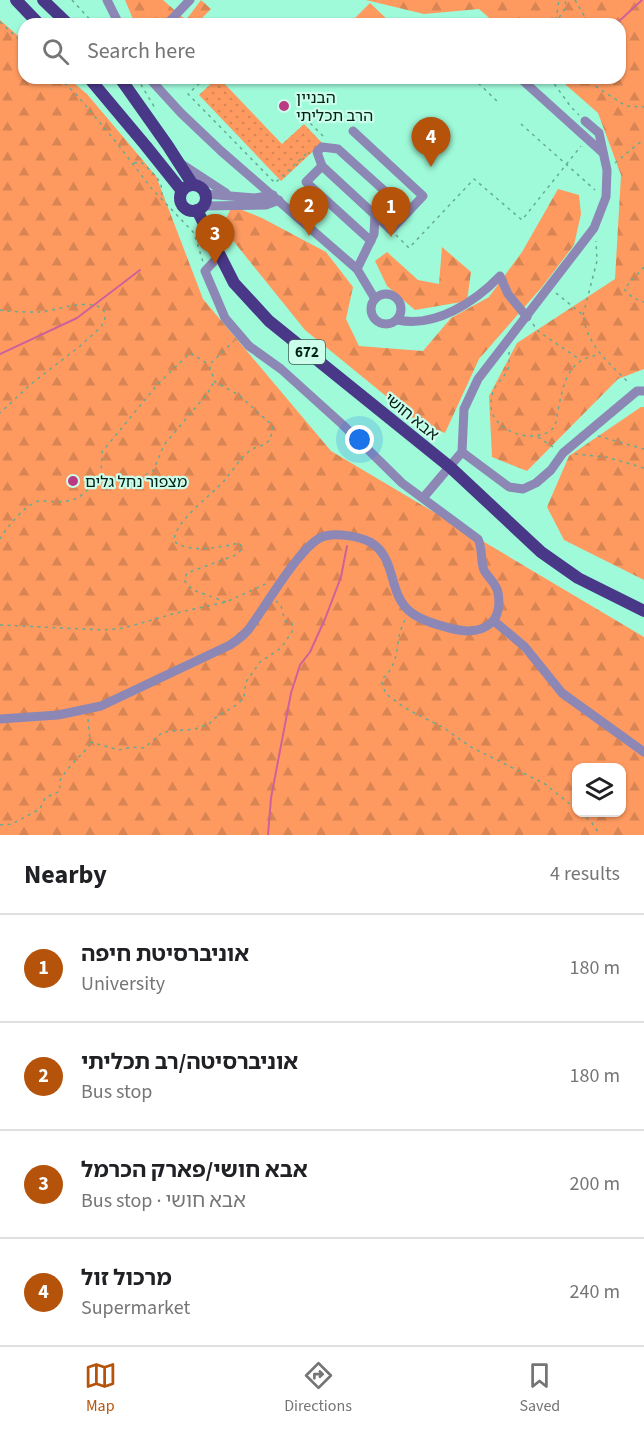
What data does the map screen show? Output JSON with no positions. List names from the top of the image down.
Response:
{
  "streets": {
    "main road": ["672", "אבא חושי"]
  },
  "places": ["הבניין הרב תכליתי", "מצפור נחל גלים"],
  "page": {
    "search": "Search here",
    "pins": [
      "4",
      "2",
      "1",
      "3"
    ],
    "heading": ["Nearby", "4 results"],
    "list": [
      {
        "mark": "1",
        "name": "אוניברסיטת חיפה",
        "note": "University",
        "value": "180 m"
      },
      {
        "mark": "2",
        "name": "אוניברסיטה/רב תכליתי",
        "note": "Bus stop",
        "value": "180 m"
      },
      {
        "mark": "3",
        "name": "אבא חושי/פארק הכרמל",
        "note": "Bus stop · אבא חושי",
        "value": "200 m"
      },
      {
        "mark": "4",
        "name": "מרכול זול",
        "note": "Supermarket",
        "value": "240 m"
      }
    ],
    "nav": ["Map", "Directions", "Saved"]
  }
}
